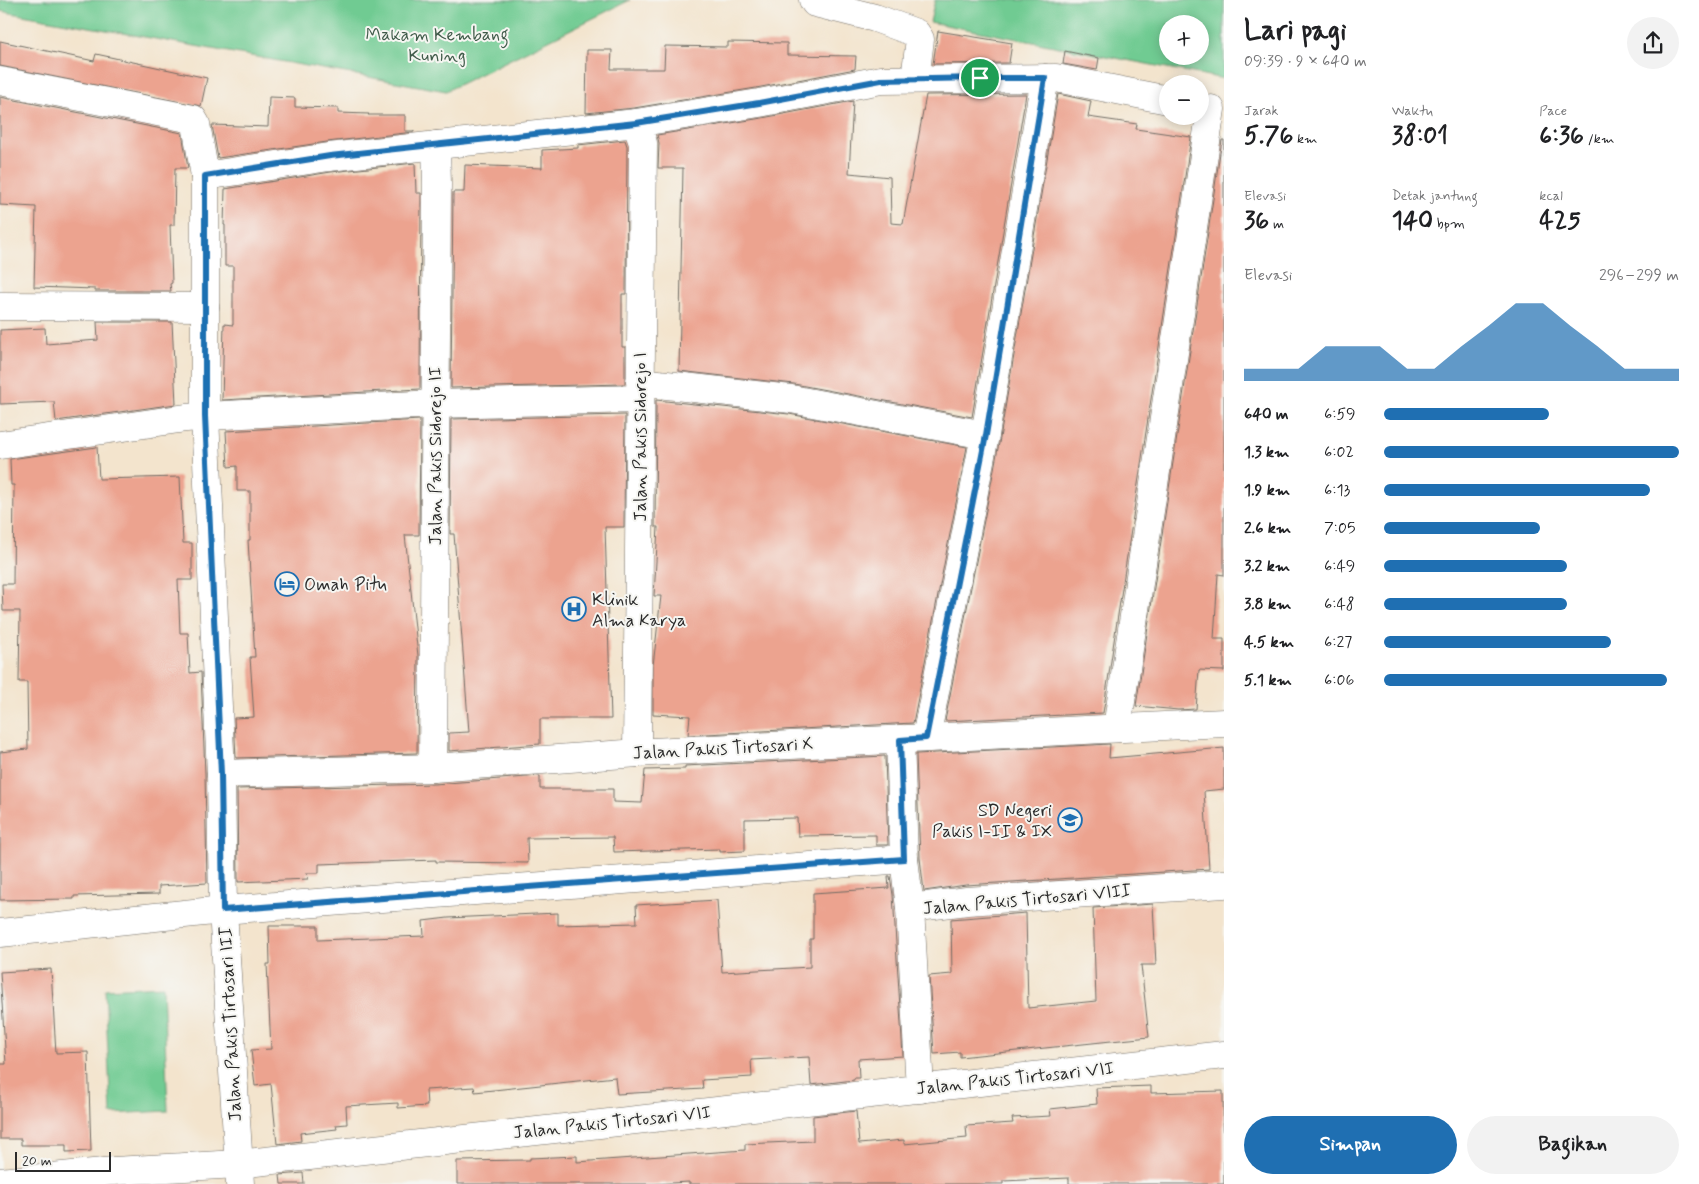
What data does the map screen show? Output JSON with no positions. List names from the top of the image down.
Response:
{
  "streets": {
    "street": [
      "Jalan Pakis Sidorejo I",
      "Jalan Pakis Sidorejo II",
      "Jalan Pakis Tirtosari X",
      "Jalan Pakis Tirtosari VIII",
      "Jalan Pakis Tirtosari III",
      "Jalan Pakis Tirtosari VII"
    ]
  },
  "crossings": [
    ["Jalan Pakis Sidorejo I", "Jalan Pakis Tirtosari X"],
    ["Jalan Pakis Sidorejo II", "Jalan Pakis Tirtosari X"],
    ["Jalan Pakis Tirtosari X", "Jalan Pakis Tirtosari VIII"],
    ["Jalan Pakis Tirtosari X", "Jalan Pakis Tirtosari III"],
    ["Jalan Pakis Tirtosari III", "Jalan Pakis Tirtosari VII"]
  ],
  "parks": ["Makam Kembang Kuning"],
  "places": {
    "hotel": ["Omah Pitu"],
    "hospital": ["Klinik Alma Karya"],
    "school or university": ["SD Negeri Pakis I-II & IX"]
  },
  "scale_bar": "20 m",
  "page": {
    "heading": ["Lari pagi", "09:39 · 9 × 640 m"],
    "map_buttons": ["+", "−"],
    "stats": [
      ["Jarak", "5.76 km"],
      ["Waktu", "38:01"],
      ["Pace", "6:36 /km"],
      ["Elevasi", "36 m"],
      ["Detak jantung", "140 bpm"],
      ["kcal", "425"]
    ],
    "chart": ["Elevasi", "296–299 m"],
    "list": [
      {
        "name": "640 m",
        "note": "6:59"
      },
      {
        "name": "1.3 km",
        "note": "6:02"
      },
      {
        "name": "1.9 km",
        "note": "6:13"
      },
      {
        "name": "2.6 km",
        "note": "7:05"
      },
      {
        "name": "3.2 km",
        "note": "6:49"
      },
      {
        "name": "3.8 km",
        "note": "6:48"
      },
      {
        "name": "4.5 km",
        "note": "6:27"
      },
      {
        "name": "5.1 km",
        "note": "6:06"
      }
    ],
    "buttons": ["Simpan", "Bagikan"],
    "scale": "20 m"
  }
}
